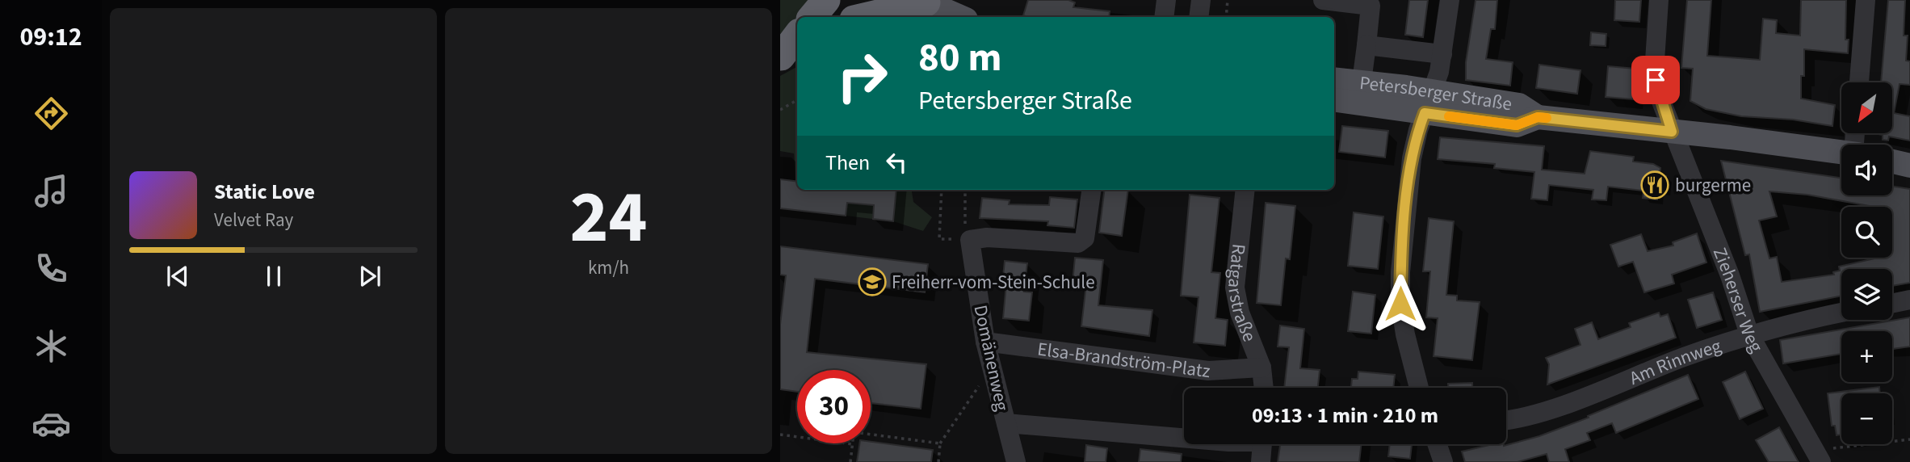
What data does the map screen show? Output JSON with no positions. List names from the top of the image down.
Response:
{
  "streets": {
    "main road": ["Petersberger Straße"],
    "street": [
      "Ratgarstraße",
      "Zieherser Weg",
      "Domänenweg",
      "Elsa-Brandström-Platz",
      "Am Rinnweg"
    ]
  },
  "crossings": [
    ["Petersberger Straße", "Zieherser Weg"],
    ["Ratgarstraße", "Elsa-Brandström-Platz"],
    ["Zieherser Weg", "Am Rinnweg"],
    ["Domänenweg", "Elsa-Brandström-Platz"]
  ],
  "places": {
    "restaurant": ["burgerme"],
    "school or university": ["Freiherr-vom-Stein-Schule"]
  },
  "north": "bottom left",
  "page": {
    "tabs": "09:12",
    "tile": ["24", "km/h"],
    "turn": ["80 m", "Petersberger Straße"],
    "map_buttons": ["+", "−"],
    "then": "Then",
    "song": ["Static Love", "Velvet Ray"],
    "limit": "30",
    "trip": "09:13 · 1 min · 210 m"
  }
}
